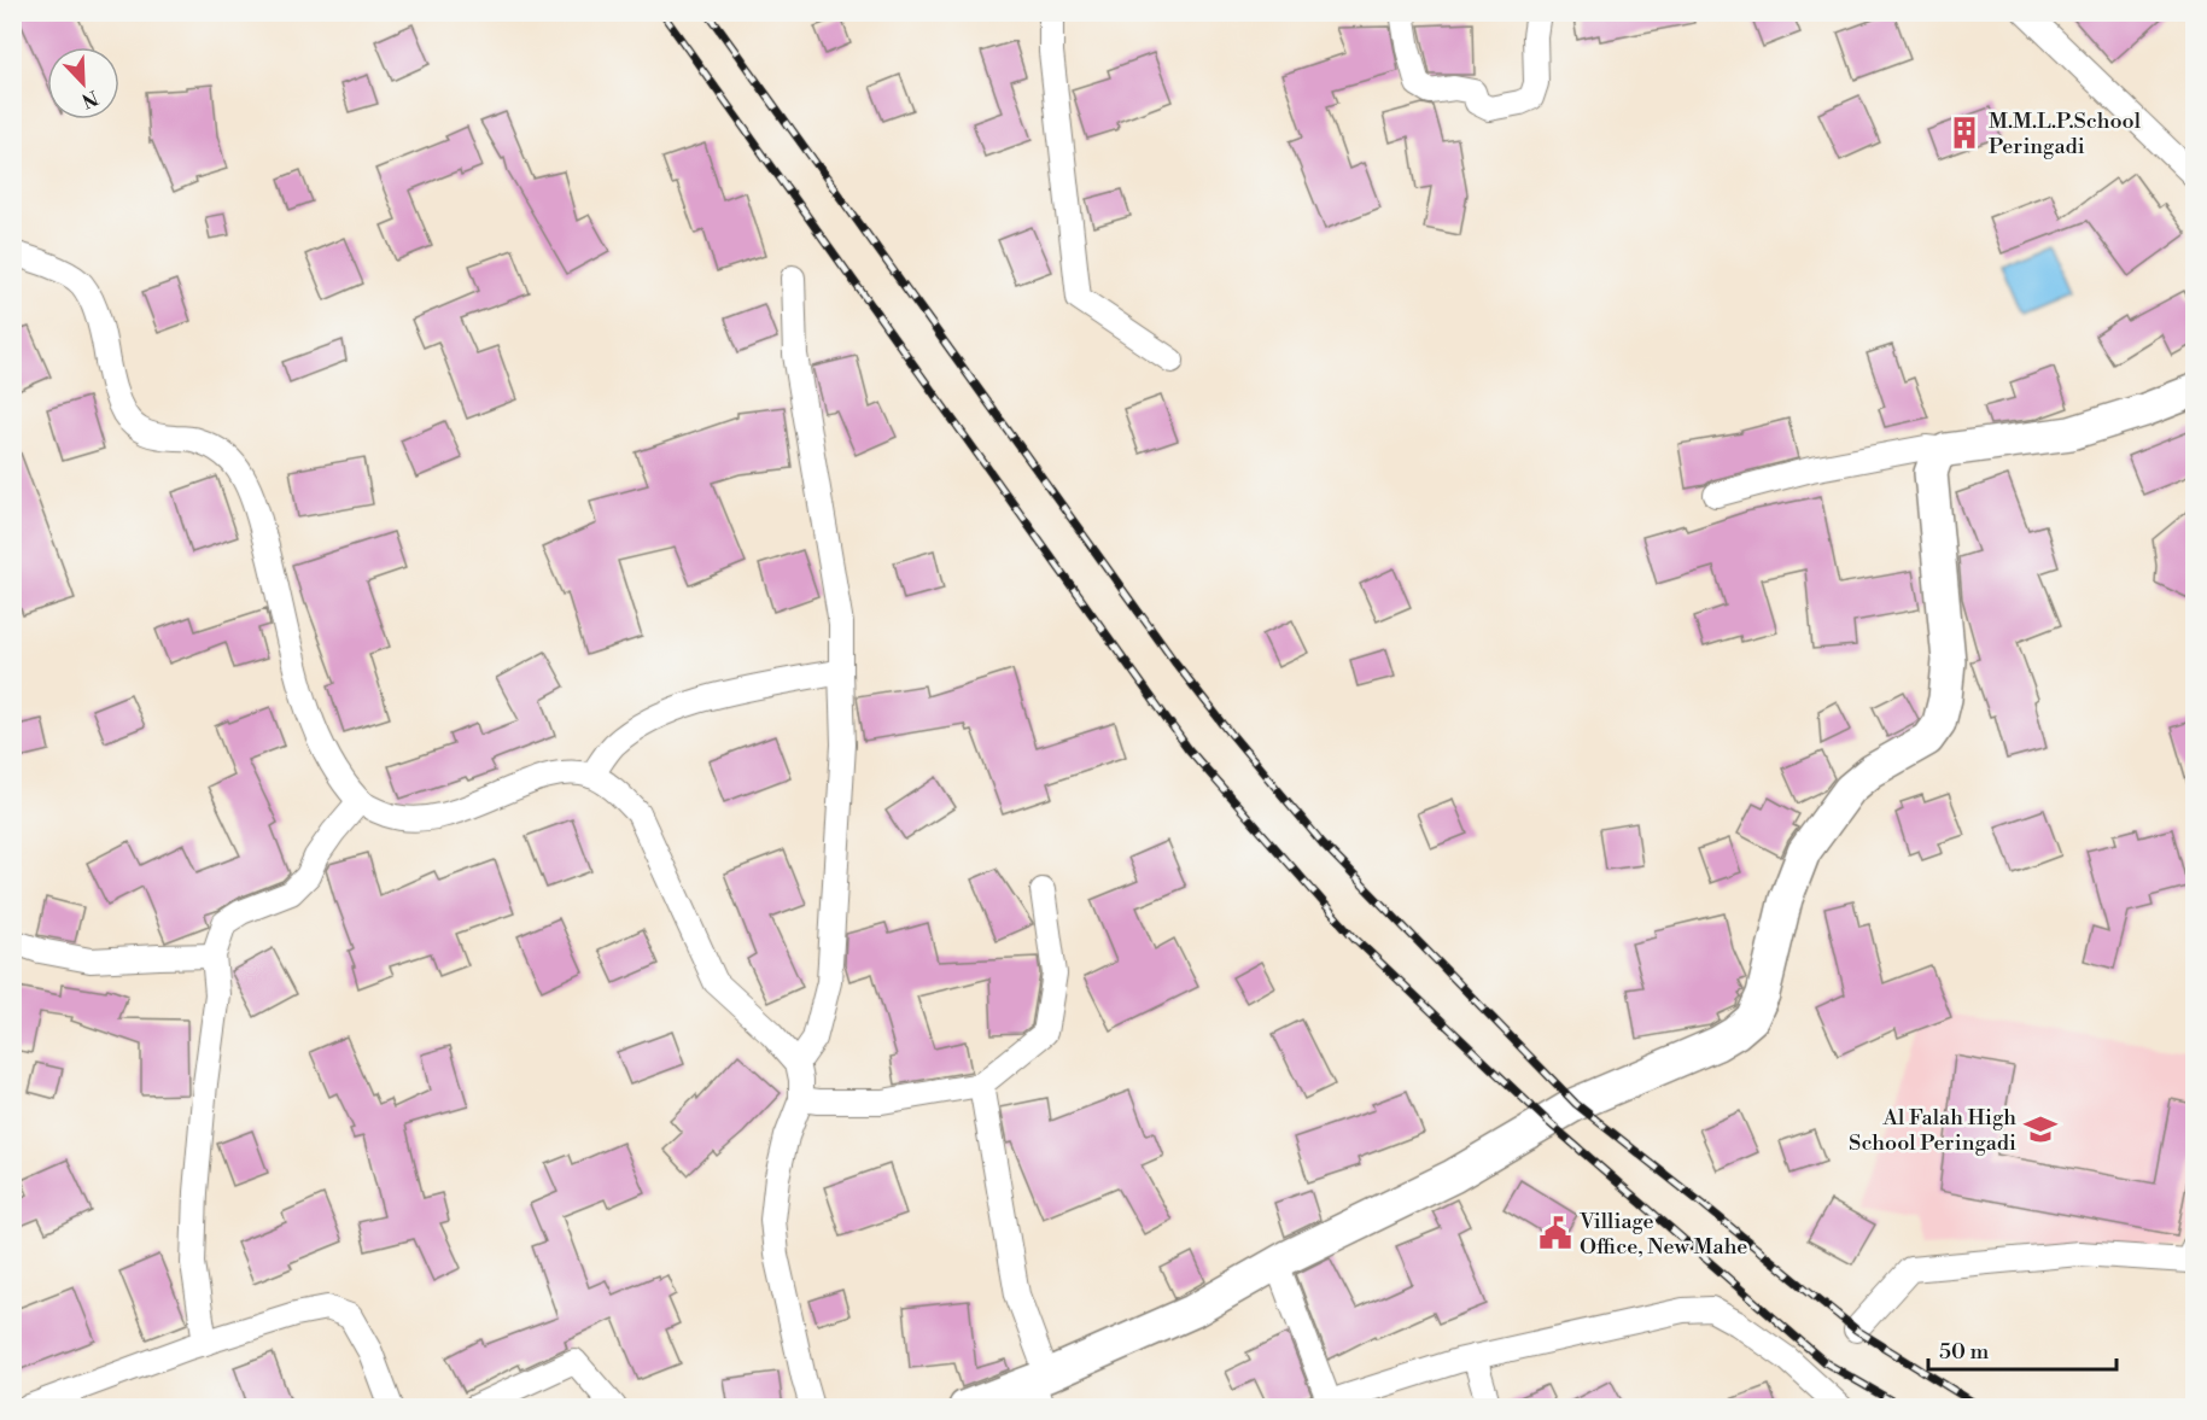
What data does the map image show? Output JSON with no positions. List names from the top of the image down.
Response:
{
  "places": {
    "building": ["M.M.L.P.School Peringadi"],
    "school or university": ["Al Falah High School Peringadi"],
    "public building": ["Villiage Office, New Mahe"]
  },
  "scale_bar": "50 m",
  "north": "bottom right"
}
